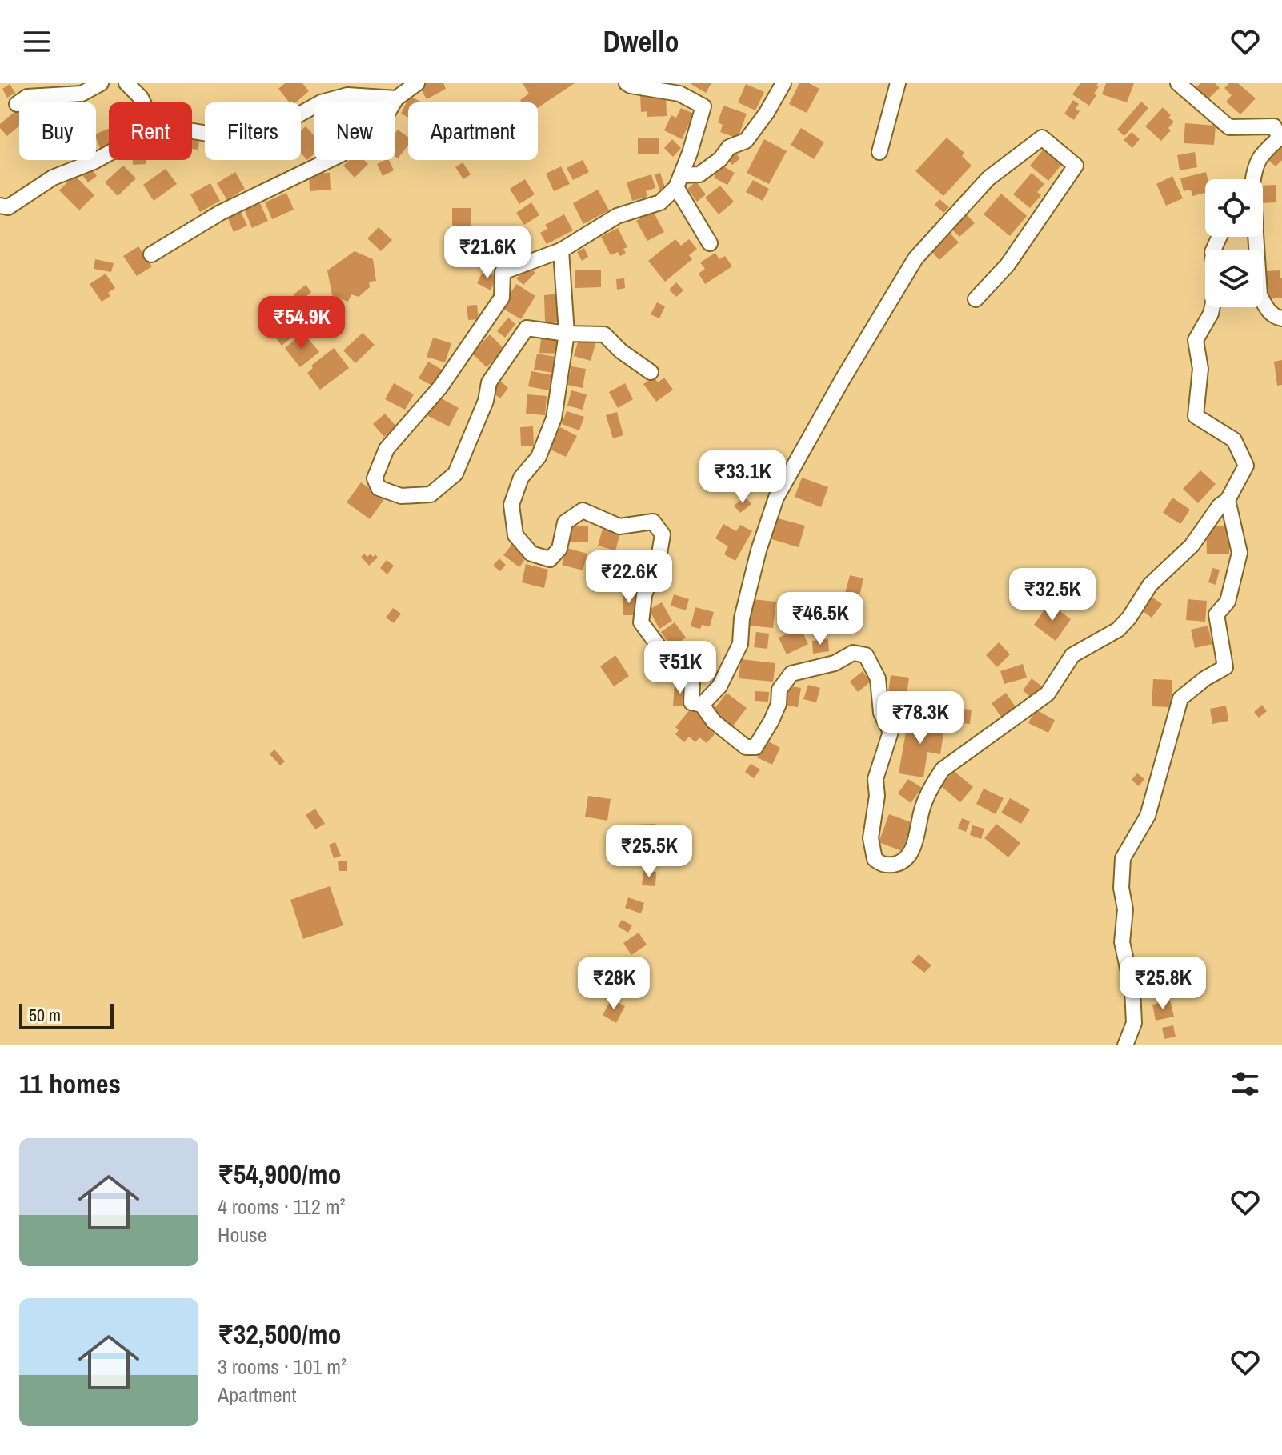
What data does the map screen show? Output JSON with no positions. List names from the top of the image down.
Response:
{
  "scale_bar": "50 m",
  "page": {
    "header": "Dwello",
    "chip": [
      "Buy",
      "Rent",
      "Filters",
      "New",
      "Apartment"
    ],
    "price": [
      "₹21.6K",
      "₹54.9K",
      "₹33.1K",
      "₹22.6K",
      "₹32.5K",
      "₹46.5K",
      "₹51K",
      "₹78.3K",
      "₹25.5K",
      "₹28K",
      "₹25.8K"
    ],
    "scale": "50 m",
    "heading": "11 homes",
    "list": [
      {
        "name": "₹54,900/mo",
        "note": "4 rooms · 112 m² · House"
      },
      {
        "name": "₹32,500/mo",
        "note": "3 rooms · 101 m² · Apartment"
      }
    ]
  }
}
